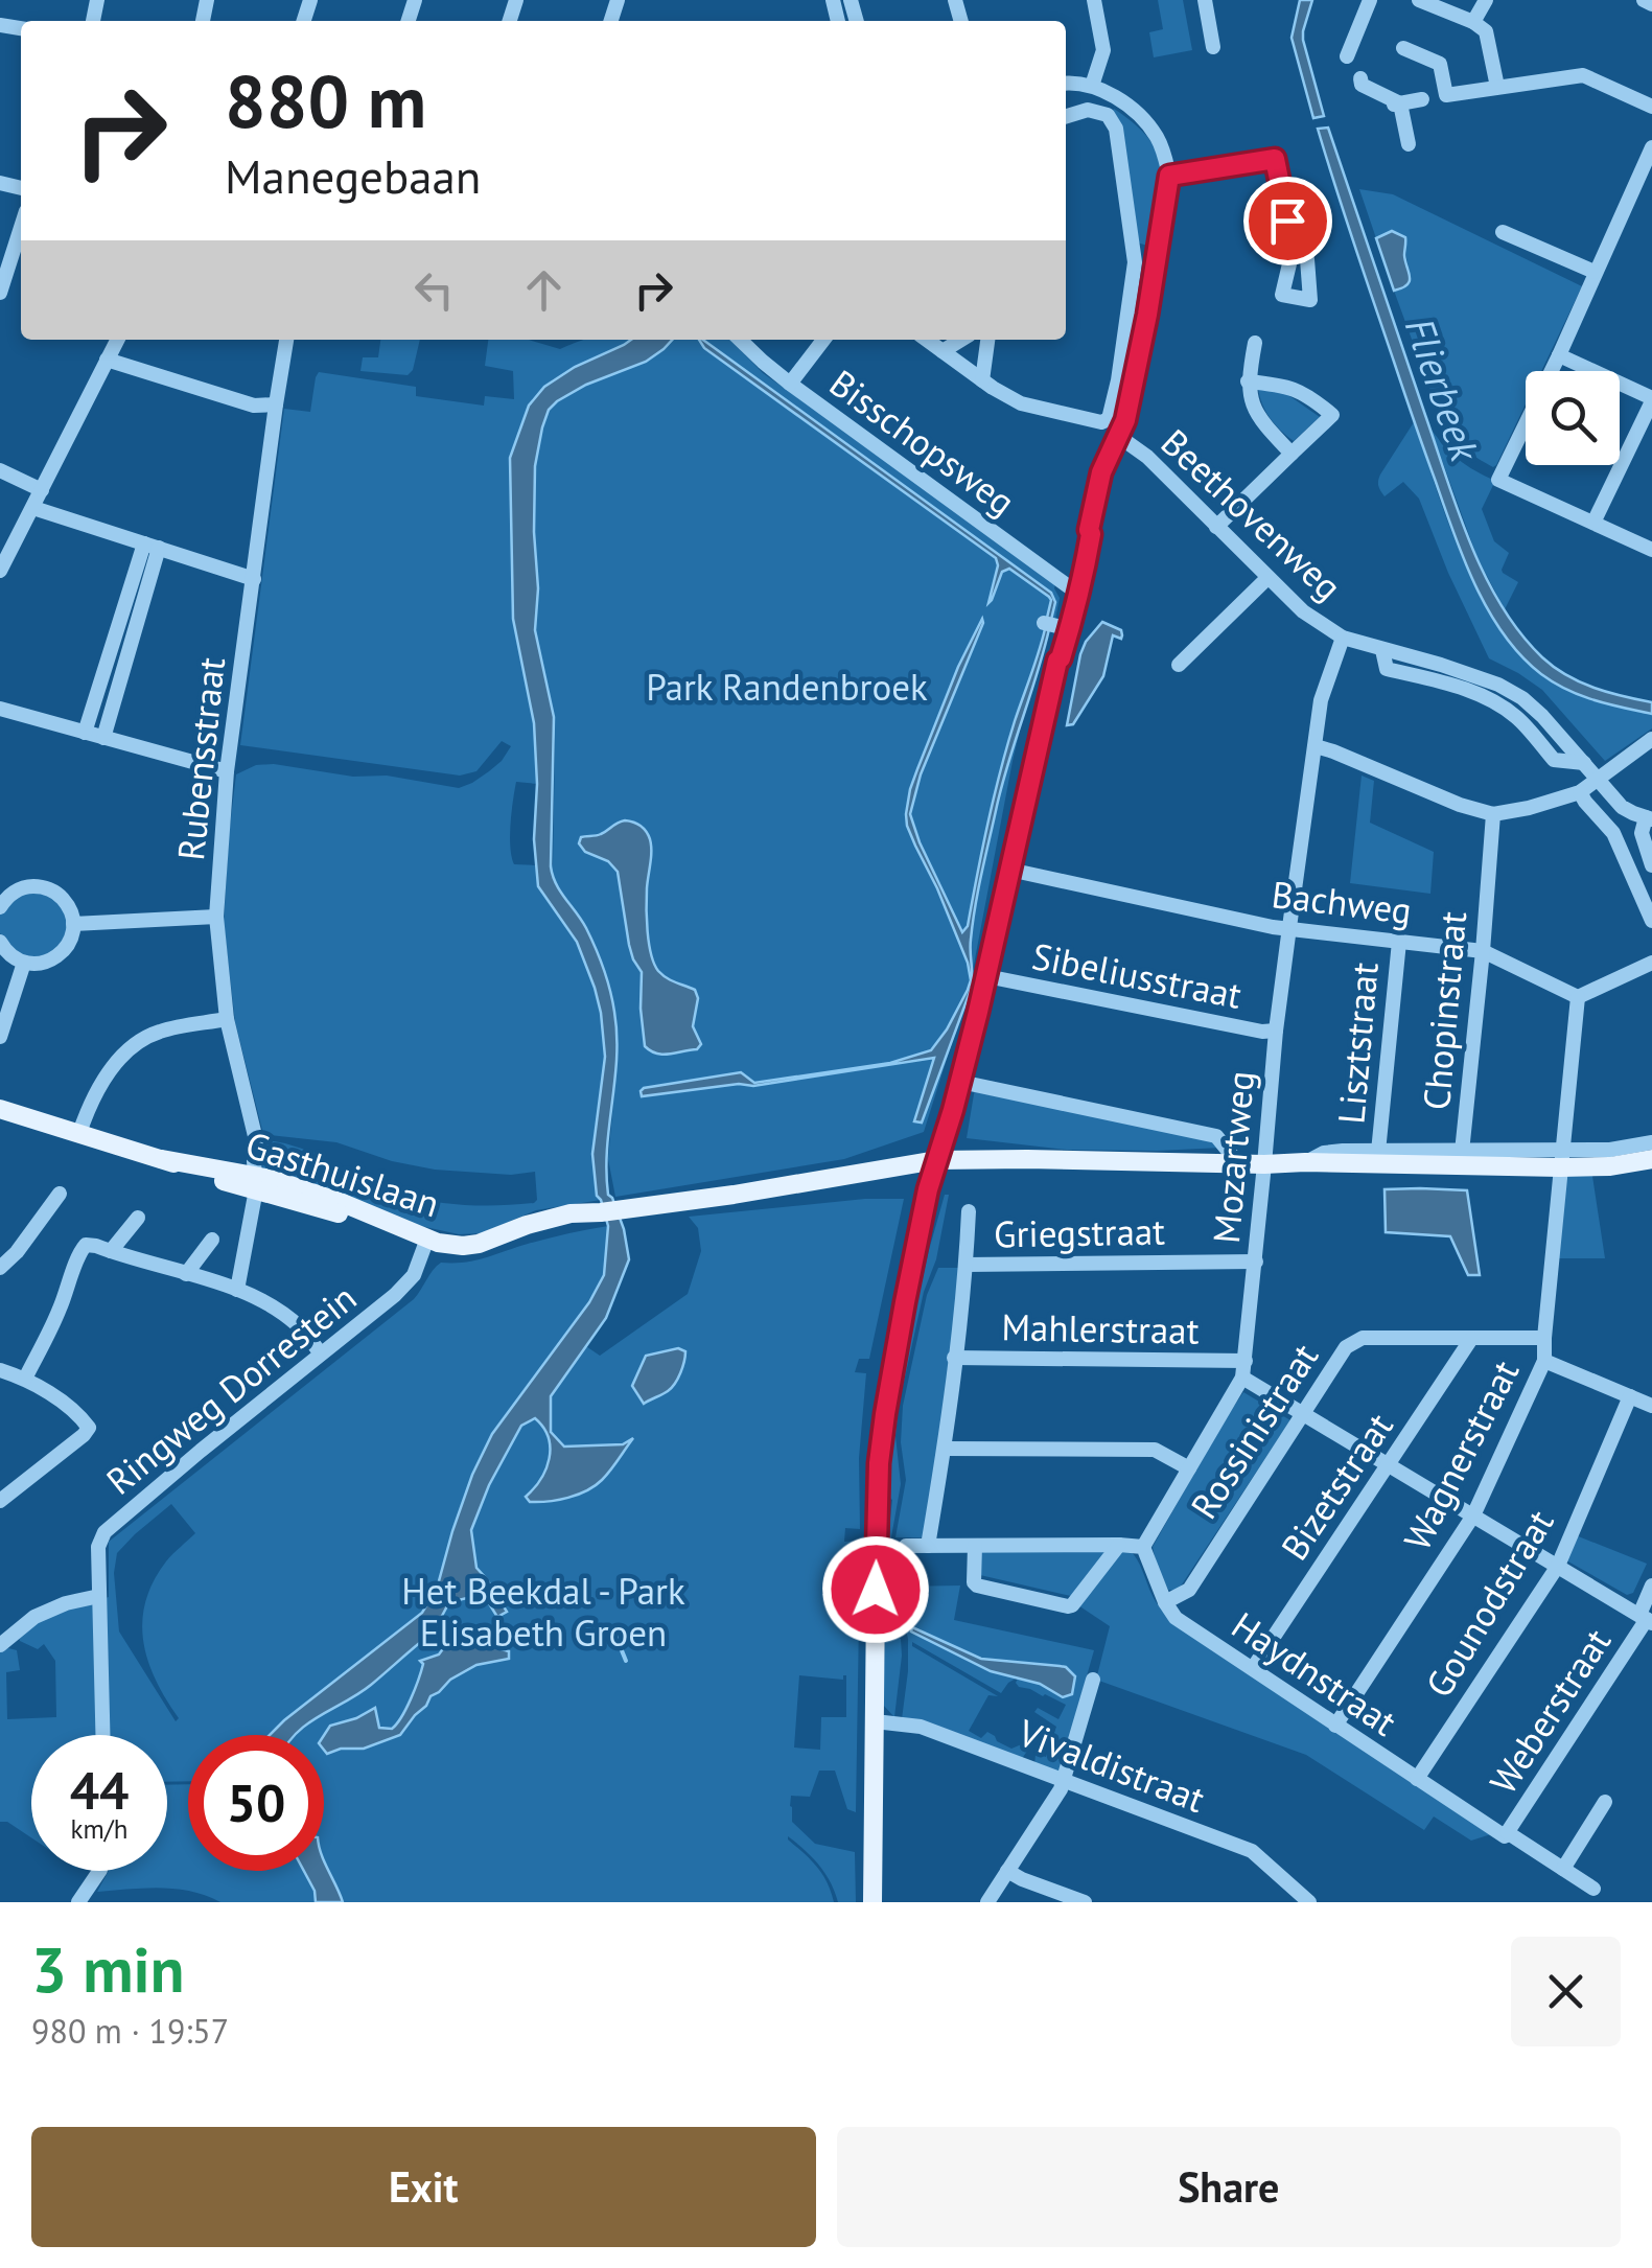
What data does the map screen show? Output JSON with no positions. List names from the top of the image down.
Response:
{
  "streets": {
    "main road": ["Gasthuislaan"],
    "street": [
      "Bisschopsweg",
      "Beethovenweg",
      "Rubensstraat",
      "Bachweg",
      "Sibeliusstraat",
      "Chopinstraat",
      "Lisztstraat",
      "Mozartweg",
      "Griegstraat",
      "Mahlerstraat",
      "Ringweg Dorrestein",
      "Rossinistraat",
      "Wagnerstraat",
      "Bizetstraat",
      "Gounodstraat",
      "Haydnstraat",
      "Weberstraat",
      "Vivaldistraat"
    ]
  },
  "crossings": [
    ["Beethovenweg", "Mozartweg"],
    ["Rubensstraat", "Gasthuislaan"],
    ["Bachweg", "Chopinstraat"],
    ["Bachweg", "Lisztstraat"],
    ["Bachweg", "Mozartweg"],
    ["Bachweg", "Wagnerstraat"],
    ["Sibeliusstraat", "Mozartweg"],
    ["Mozartweg", "Gasthuislaan"],
    ["Mozartweg", "Griegstraat"],
    ["Mozartweg", "Mahlerstraat"],
    ["Mozartweg", "Haydnstraat"],
    ["Gasthuislaan", "Ringweg Dorrestein"],
    ["Gasthuislaan", "Wagnerstraat"],
    ["Rossinistraat", "Wagnerstraat"],
    ["Rossinistraat", "Bizetstraat"],
    ["Rossinistraat", "Haydnstraat"],
    ["Wagnerstraat", "Haydnstraat"],
    ["Bizetstraat", "Haydnstraat"],
    ["Gounodstraat", "Haydnstraat"],
    ["Haydnstraat", "Weberstraat"]
  ],
  "water": ["Flierbeek"],
  "parks": ["Park Randenbroek", "Het Beekdal - Park Elisabeth Groen"],
  "page": {
    "turn": ["880 m", "Manegebaan"],
    "speed": "44 km/h",
    "limit": "50",
    "heading": ["3 min", "980 m · 19:57"],
    "buttons": ["Exit", "Share"]
  }
}
